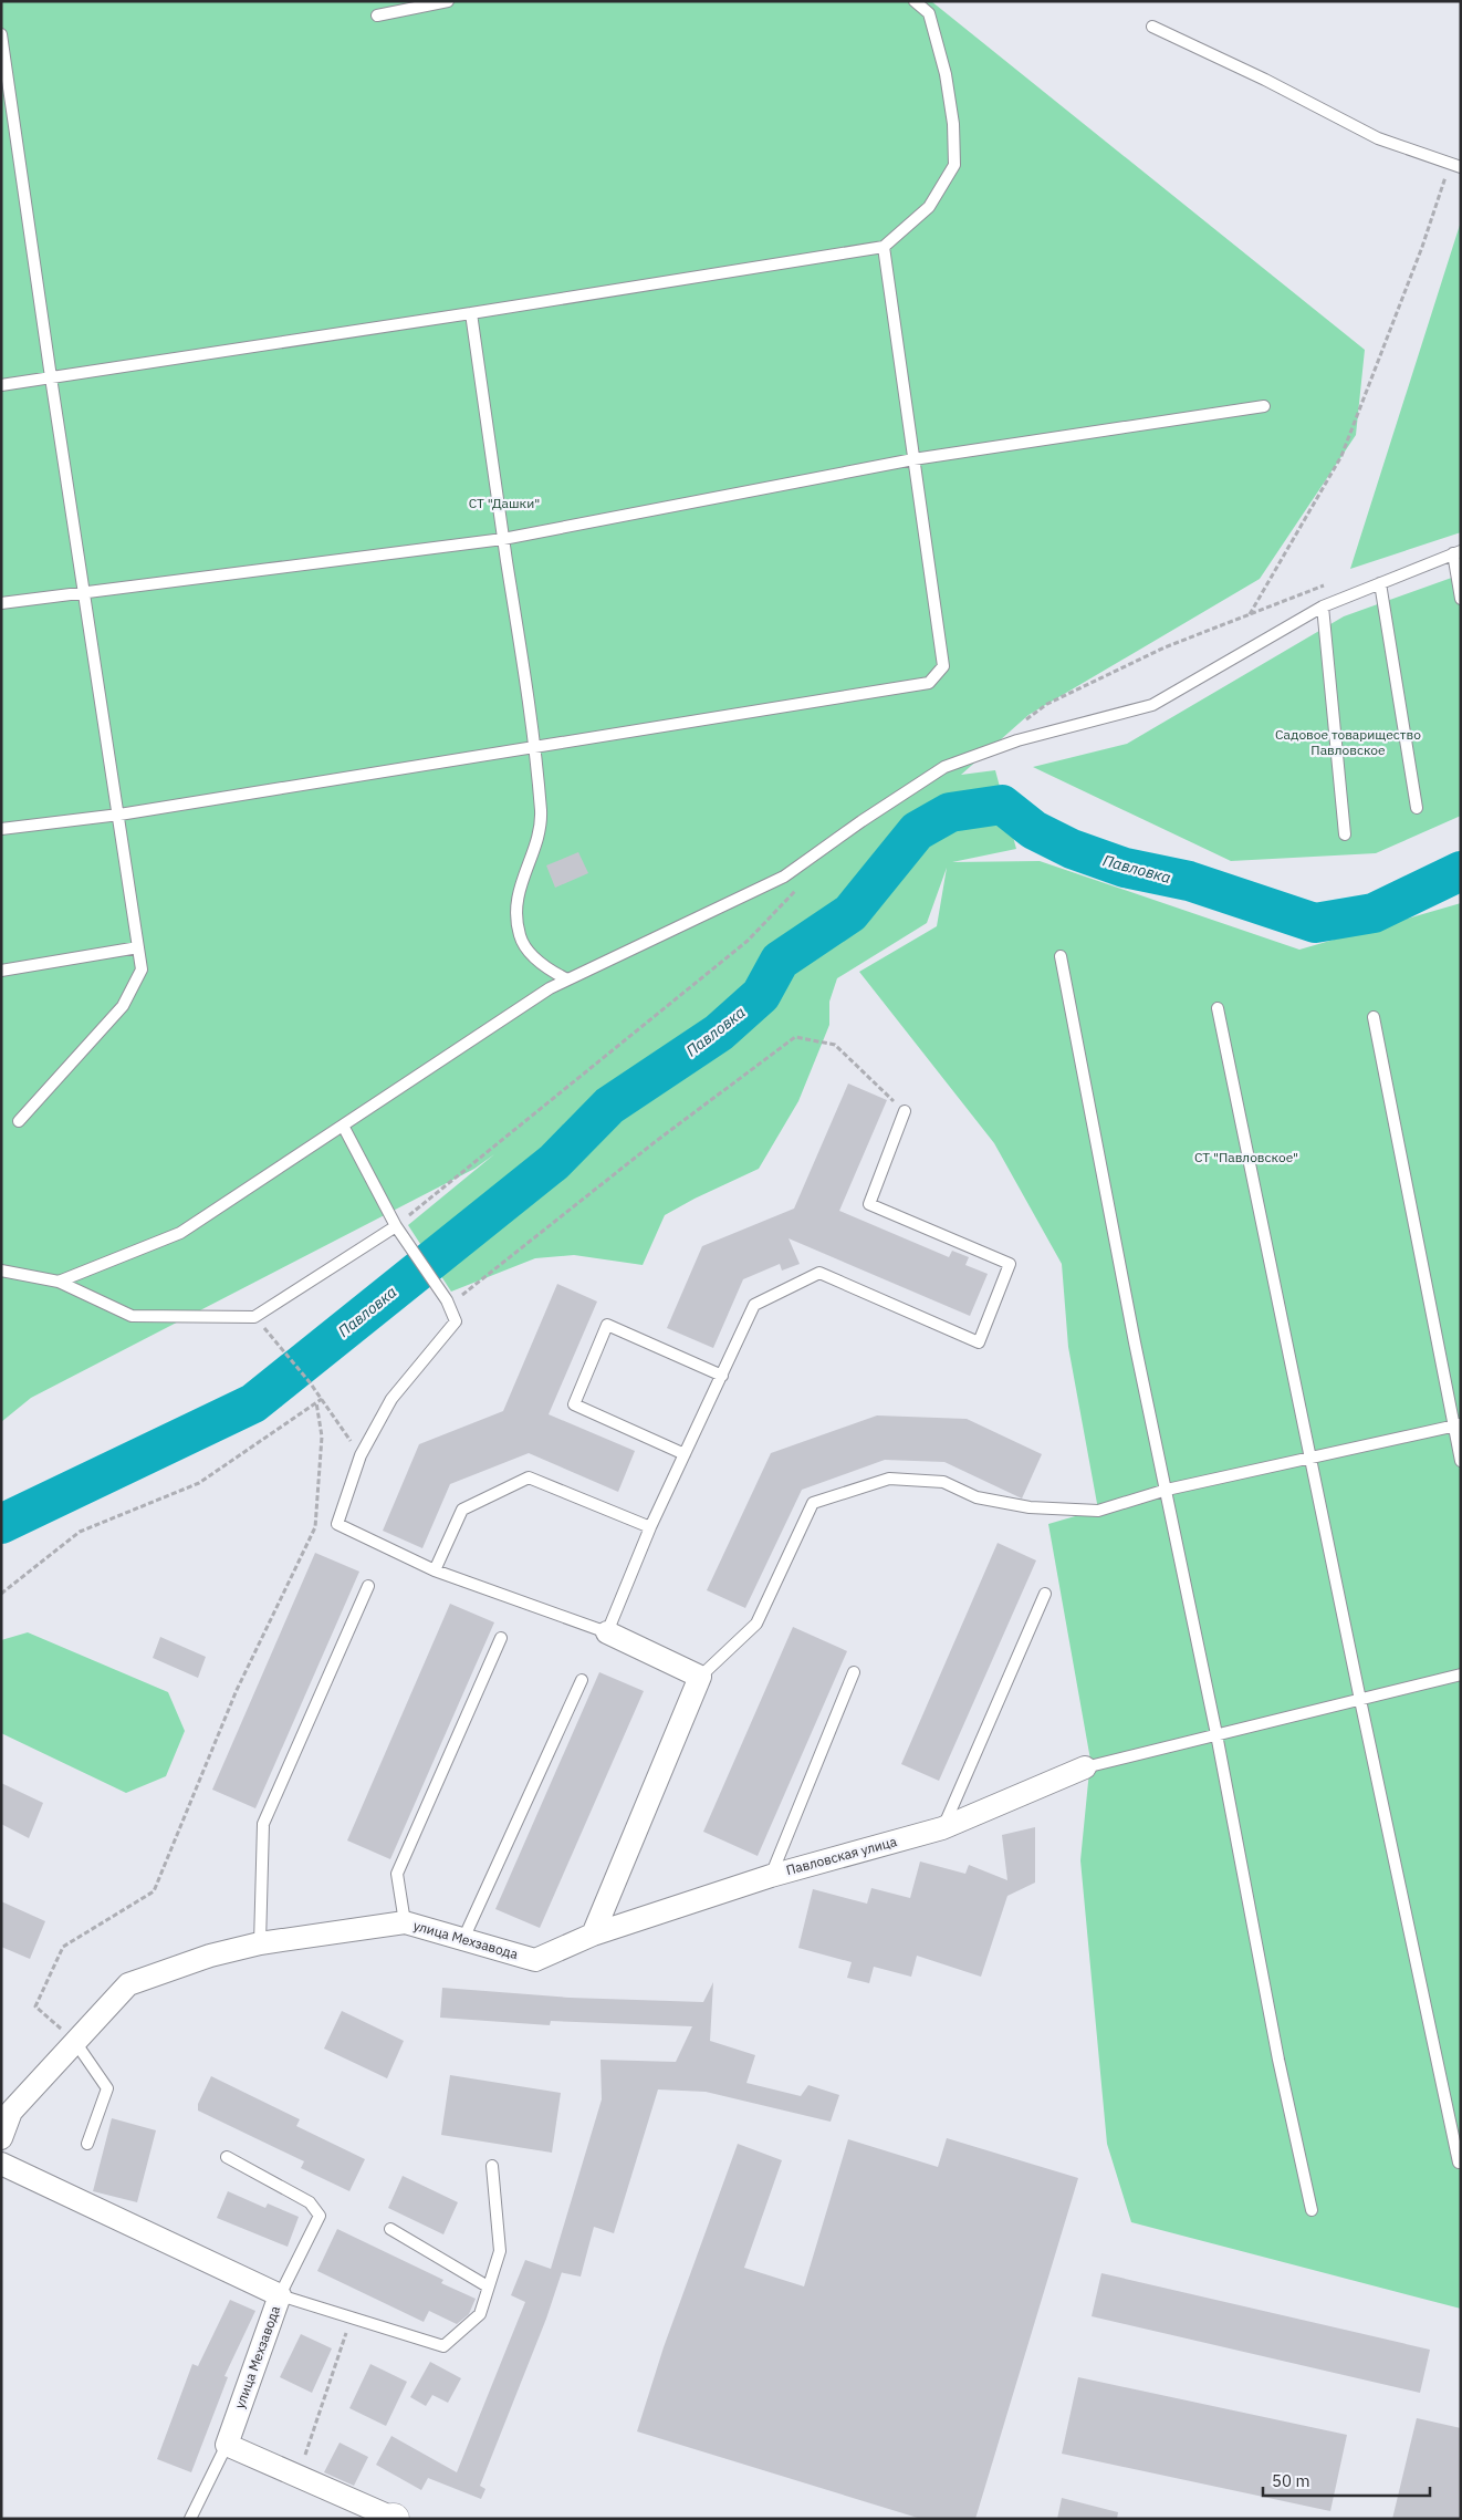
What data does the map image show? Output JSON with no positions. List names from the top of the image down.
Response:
{
  "streets": {
    "street": ["Павловская улица", "улица Мехзавода"]
  },
  "crossings": [
    ["Павловская улица", "улица Мехзавода"]
  ],
  "water": ["Павловка"],
  "parks": ["СТ \"Дашки\"", "Садовое товарищество Павловское", "СТ \"Павловское\""],
  "scale_bar": "50 m"
}
